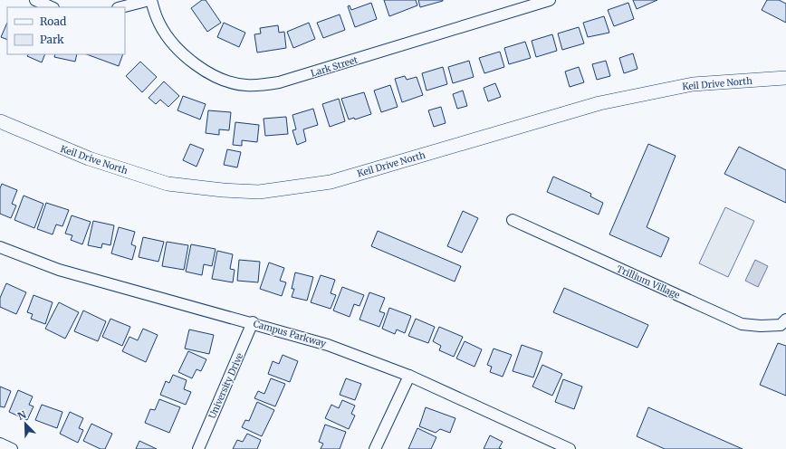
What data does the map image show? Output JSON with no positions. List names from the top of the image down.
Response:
{
  "streets": {
    "street": [
      "Lark Street",
      "Keil Drive North",
      "Trillium Village",
      "Campus Parkway",
      "University Drive"
    ]
  },
  "crossings": [
    ["Campus Parkway", "University Drive"]
  ],
  "legend": ["Road", "Park"],
  "north": "top left"
}
